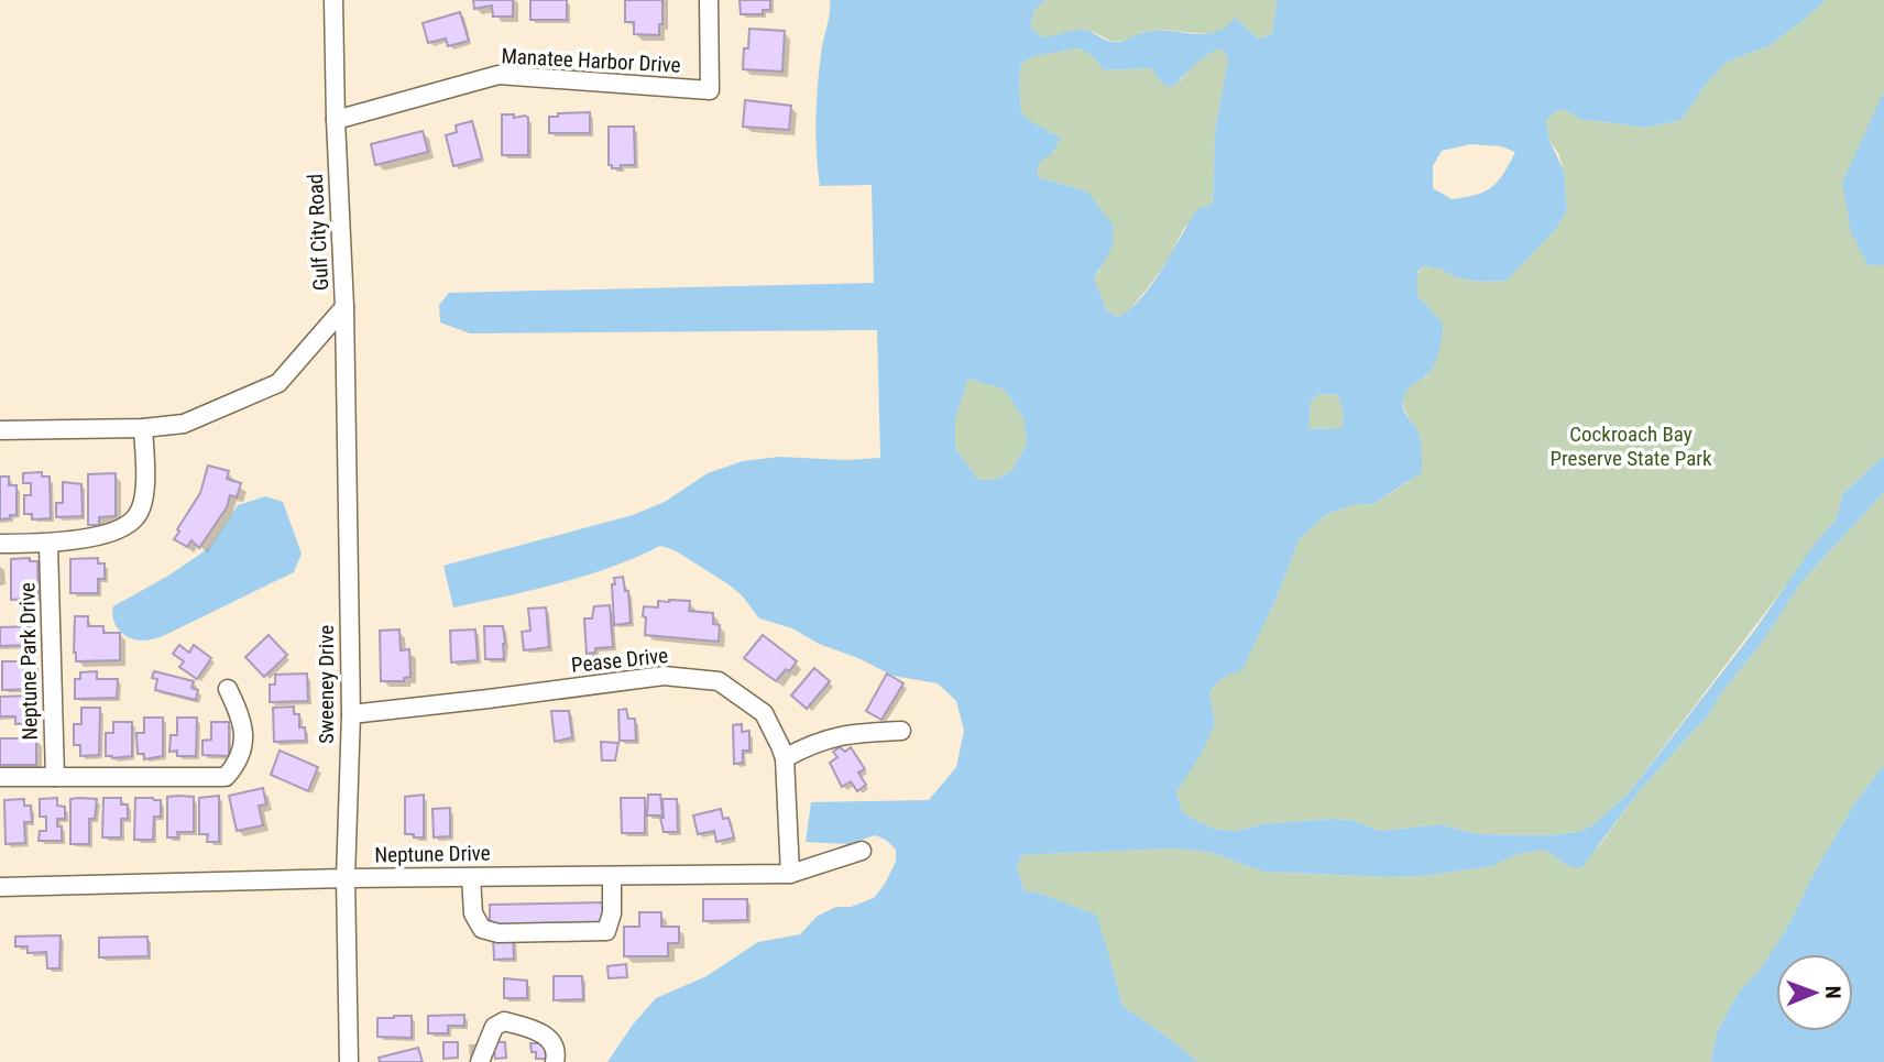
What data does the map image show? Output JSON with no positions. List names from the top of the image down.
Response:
{
  "streets": {
    "street": [
      "Manatee Harbor Drive",
      "Gulf City Road",
      "Pease Drive",
      "Neptune Park Drive",
      "Sweeney Drive",
      "Neptune Drive"
    ]
  },
  "crossings": [
    ["Manatee Harbor Drive", "Gulf City Road"],
    ["Gulf City Road", "Sweeney Drive"],
    ["Pease Drive", "Sweeney Drive"],
    ["Pease Drive", "Neptune Drive"],
    ["Sweeney Drive", "Neptune Drive"]
  ],
  "parks": ["Cockroach Bay Preserve State Park"],
  "north": "right"
}
